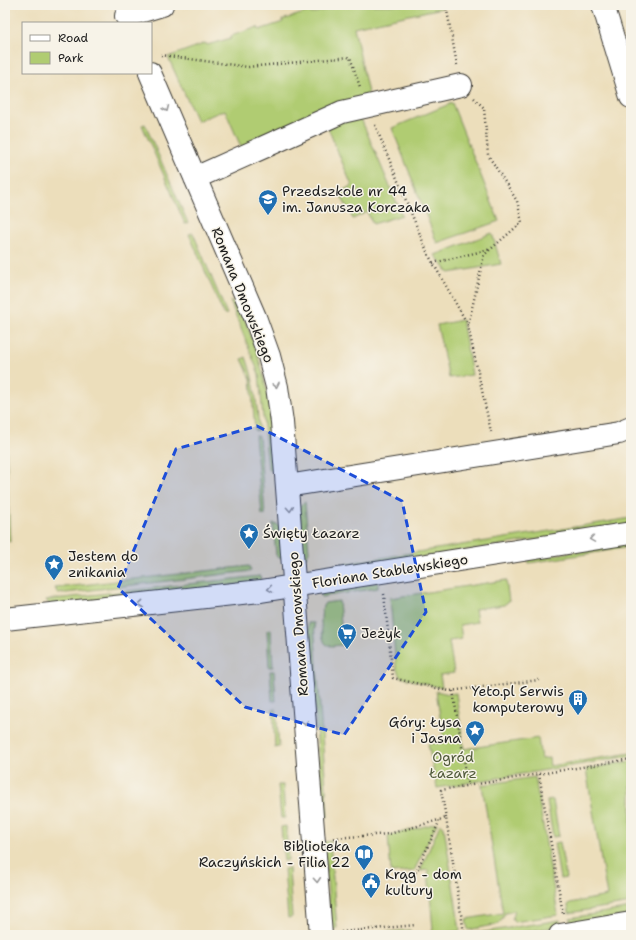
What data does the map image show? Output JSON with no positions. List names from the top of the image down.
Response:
{
  "streets": {
    "street": ["Romana Dmowskiego", "Floriana Stablewskiego"]
  },
  "crossings": [
    ["Romana Dmowskiego", "Floriana Stablewskiego"]
  ],
  "one_way": ["Romana Dmowskiego"],
  "parks": ["Ogród Łazarz"],
  "places": {
    "school or university": ["Przedszkole nr 44 im. Janusza Korczaka"],
    "place": ["Święty Łazarz", "Jestem do znikania", "Góry: Łysa i Jasna"],
    "supermarket": ["Jeżyk"],
    "building": ["Yeto.pl Serwis komputerowy"],
    "library": ["Biblioteka Raczyńskich - Filia 22"],
    "public building": ["Krąg - dom kultury"]
  },
  "legend": ["Road", "Park"]
}
